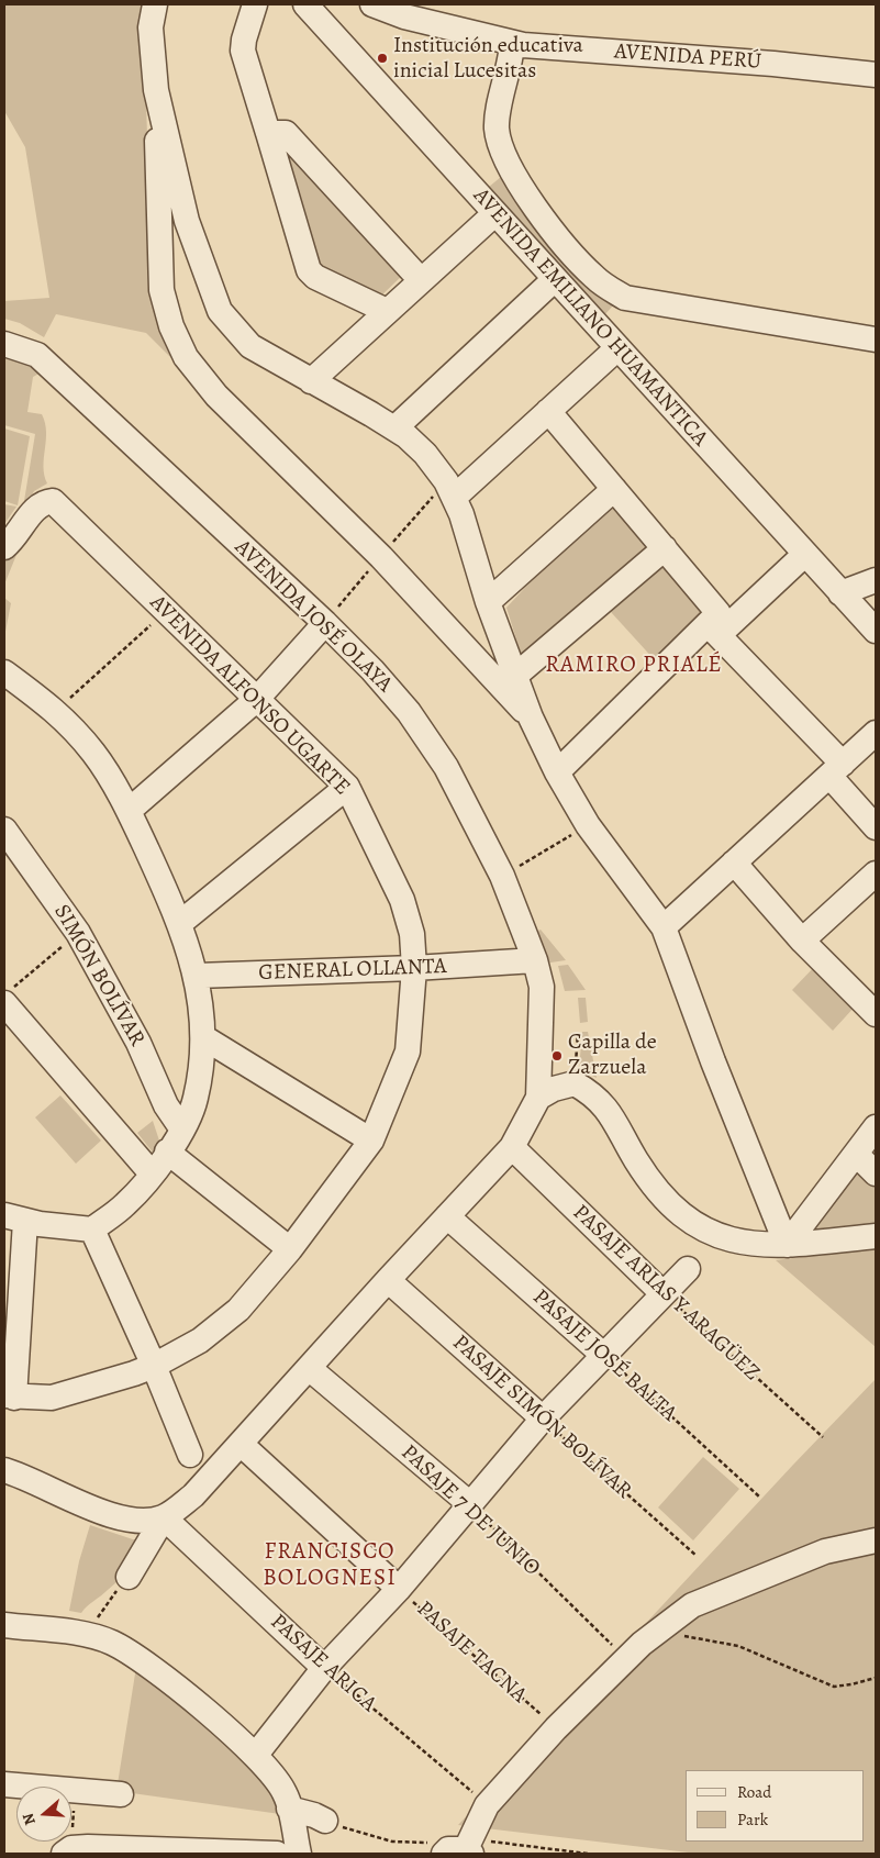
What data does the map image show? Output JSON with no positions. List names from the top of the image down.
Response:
{
  "streets": {
    "street": [
      "AVENIDA PERÚ",
      "AVENIDA EMILIANO HUAMANTICA",
      "AVENIDA JOSÉ OLAYA",
      "AVENIDA ALFONSO UGARTE",
      "GENERAL OLLANTA",
      "SIMÓN BOLÍVAR",
      "PASAJE ARIAS Y ARAGÜEZ",
      "PASAJE JOSÉ BALTA",
      "PASAJE SIMÓN BOLÍVAR",
      "PASAJE 7 DE JUNIO",
      "PASAJE TACNA",
      "PASAJE ARICA"
    ]
  },
  "crossings": [
    ["AVENIDA JOSÉ OLAYA", "GENERAL OLLANTA"],
    ["AVENIDA ALFONSO UGARTE", "GENERAL OLLANTA"]
  ],
  "districts": ["RAMIRO PRIALÉ", "FRANCISCO BOLOGNESI"],
  "places": ["Institución educativa inicial Lucesitas", "Capilla de Zarzuela"],
  "legend": ["Road", "Park"],
  "north": "left"
}
